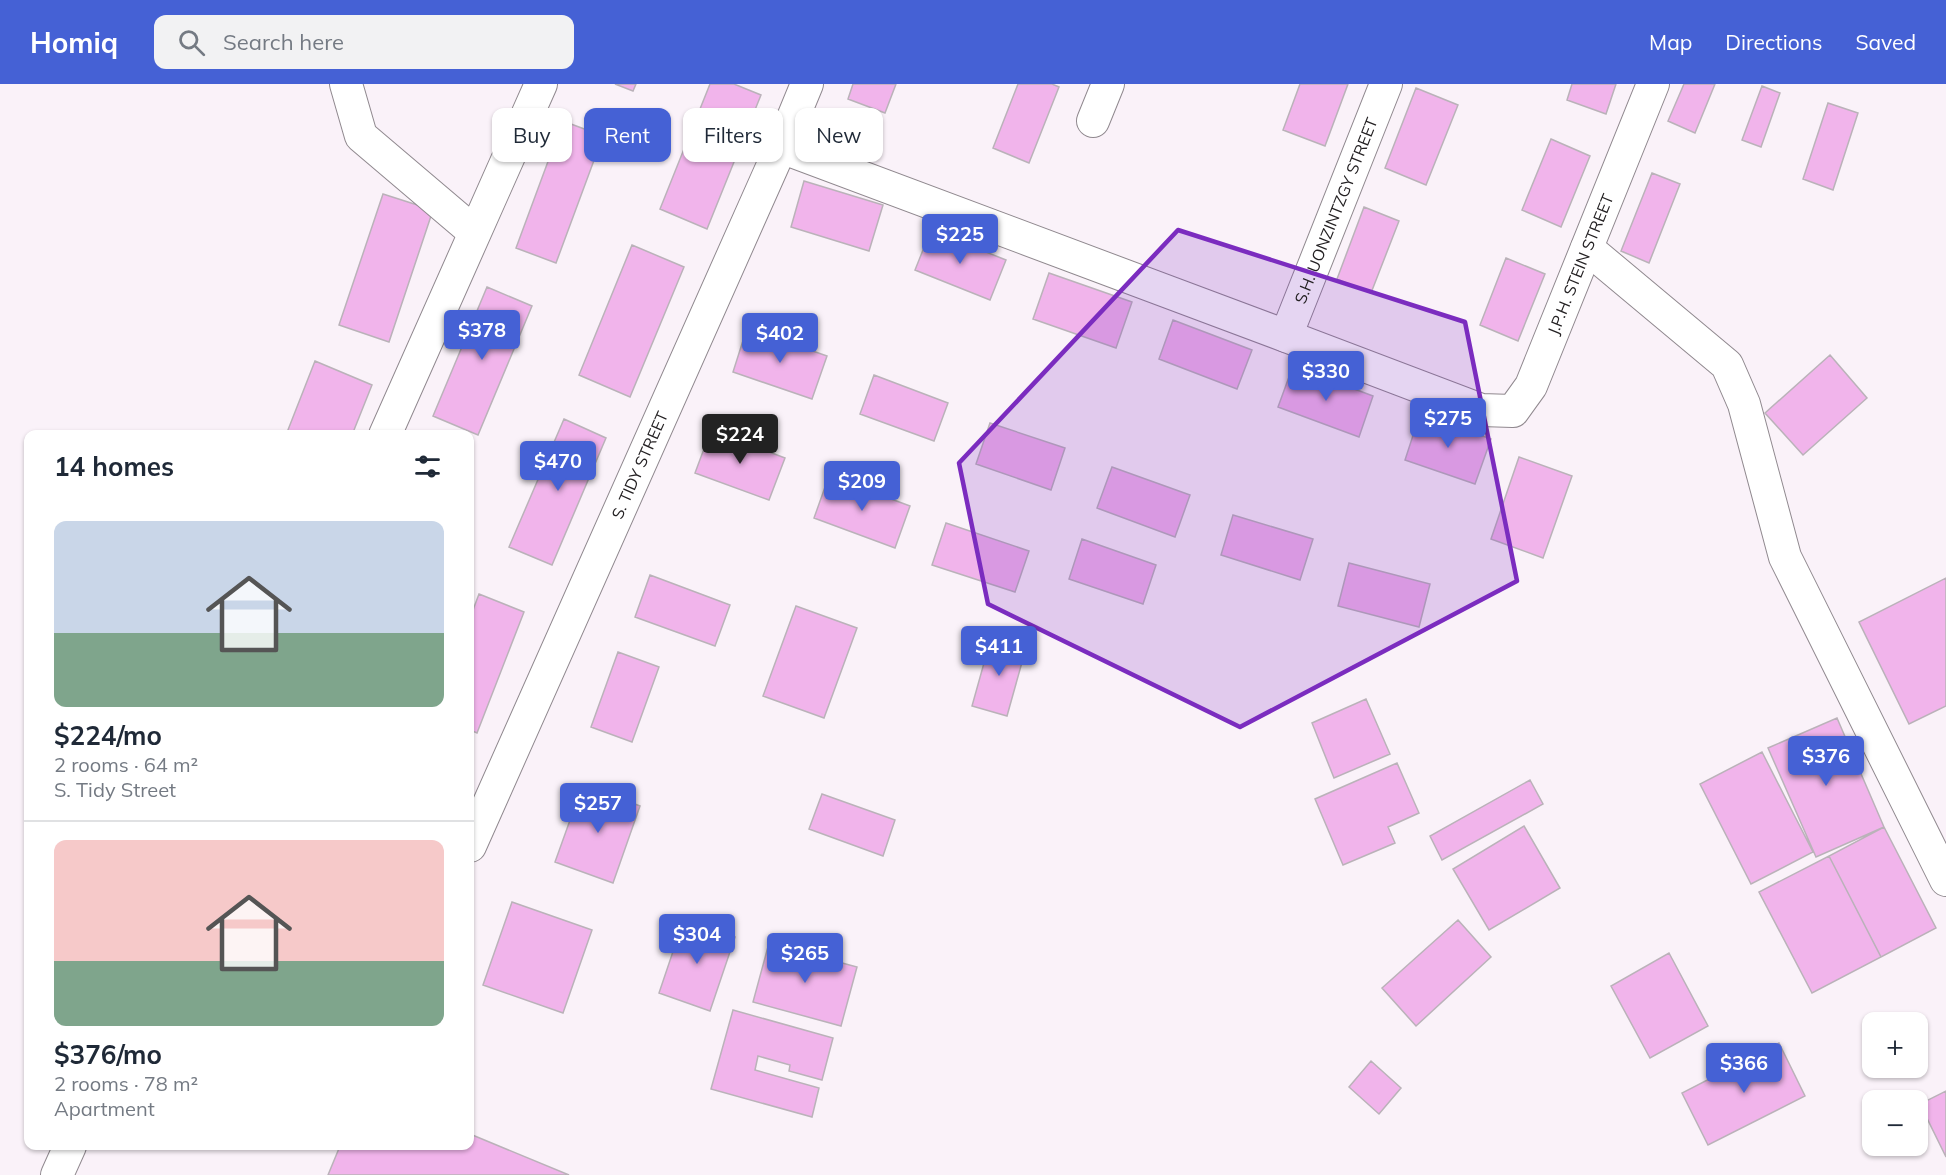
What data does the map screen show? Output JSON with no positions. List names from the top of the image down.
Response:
{
  "streets": {
    "street": ["S.H. UONZINTZGY STREET", "J.P.H. STEIN STREET", "S. TIDY STREET"]
  },
  "crossings": [
    ["S.H. UONZINTZGY STREET", "J.P.H. STEIN STREET"]
  ],
  "page": {
    "header": "Homiq",
    "search": "Search here",
    "nav": ["Map", "Directions", "Saved"],
    "chip": [
      "Buy",
      "Rent",
      "Filters",
      "New"
    ],
    "price": [
      "$225",
      "$378",
      "$402",
      "$330",
      "$275",
      "$224",
      "$470",
      "$209",
      "$411",
      "$376",
      "$257",
      "$304",
      "$265",
      "$366"
    ],
    "heading": "14 homes",
    "list": [
      {
        "name": "$224/mo",
        "note": "2 rooms · 64 m² · S. Tidy Street"
      },
      {
        "name": "$376/mo",
        "note": "2 rooms · 78 m² · Apartment"
      }
    ],
    "map_buttons": ["+", "−"]
  }
}
